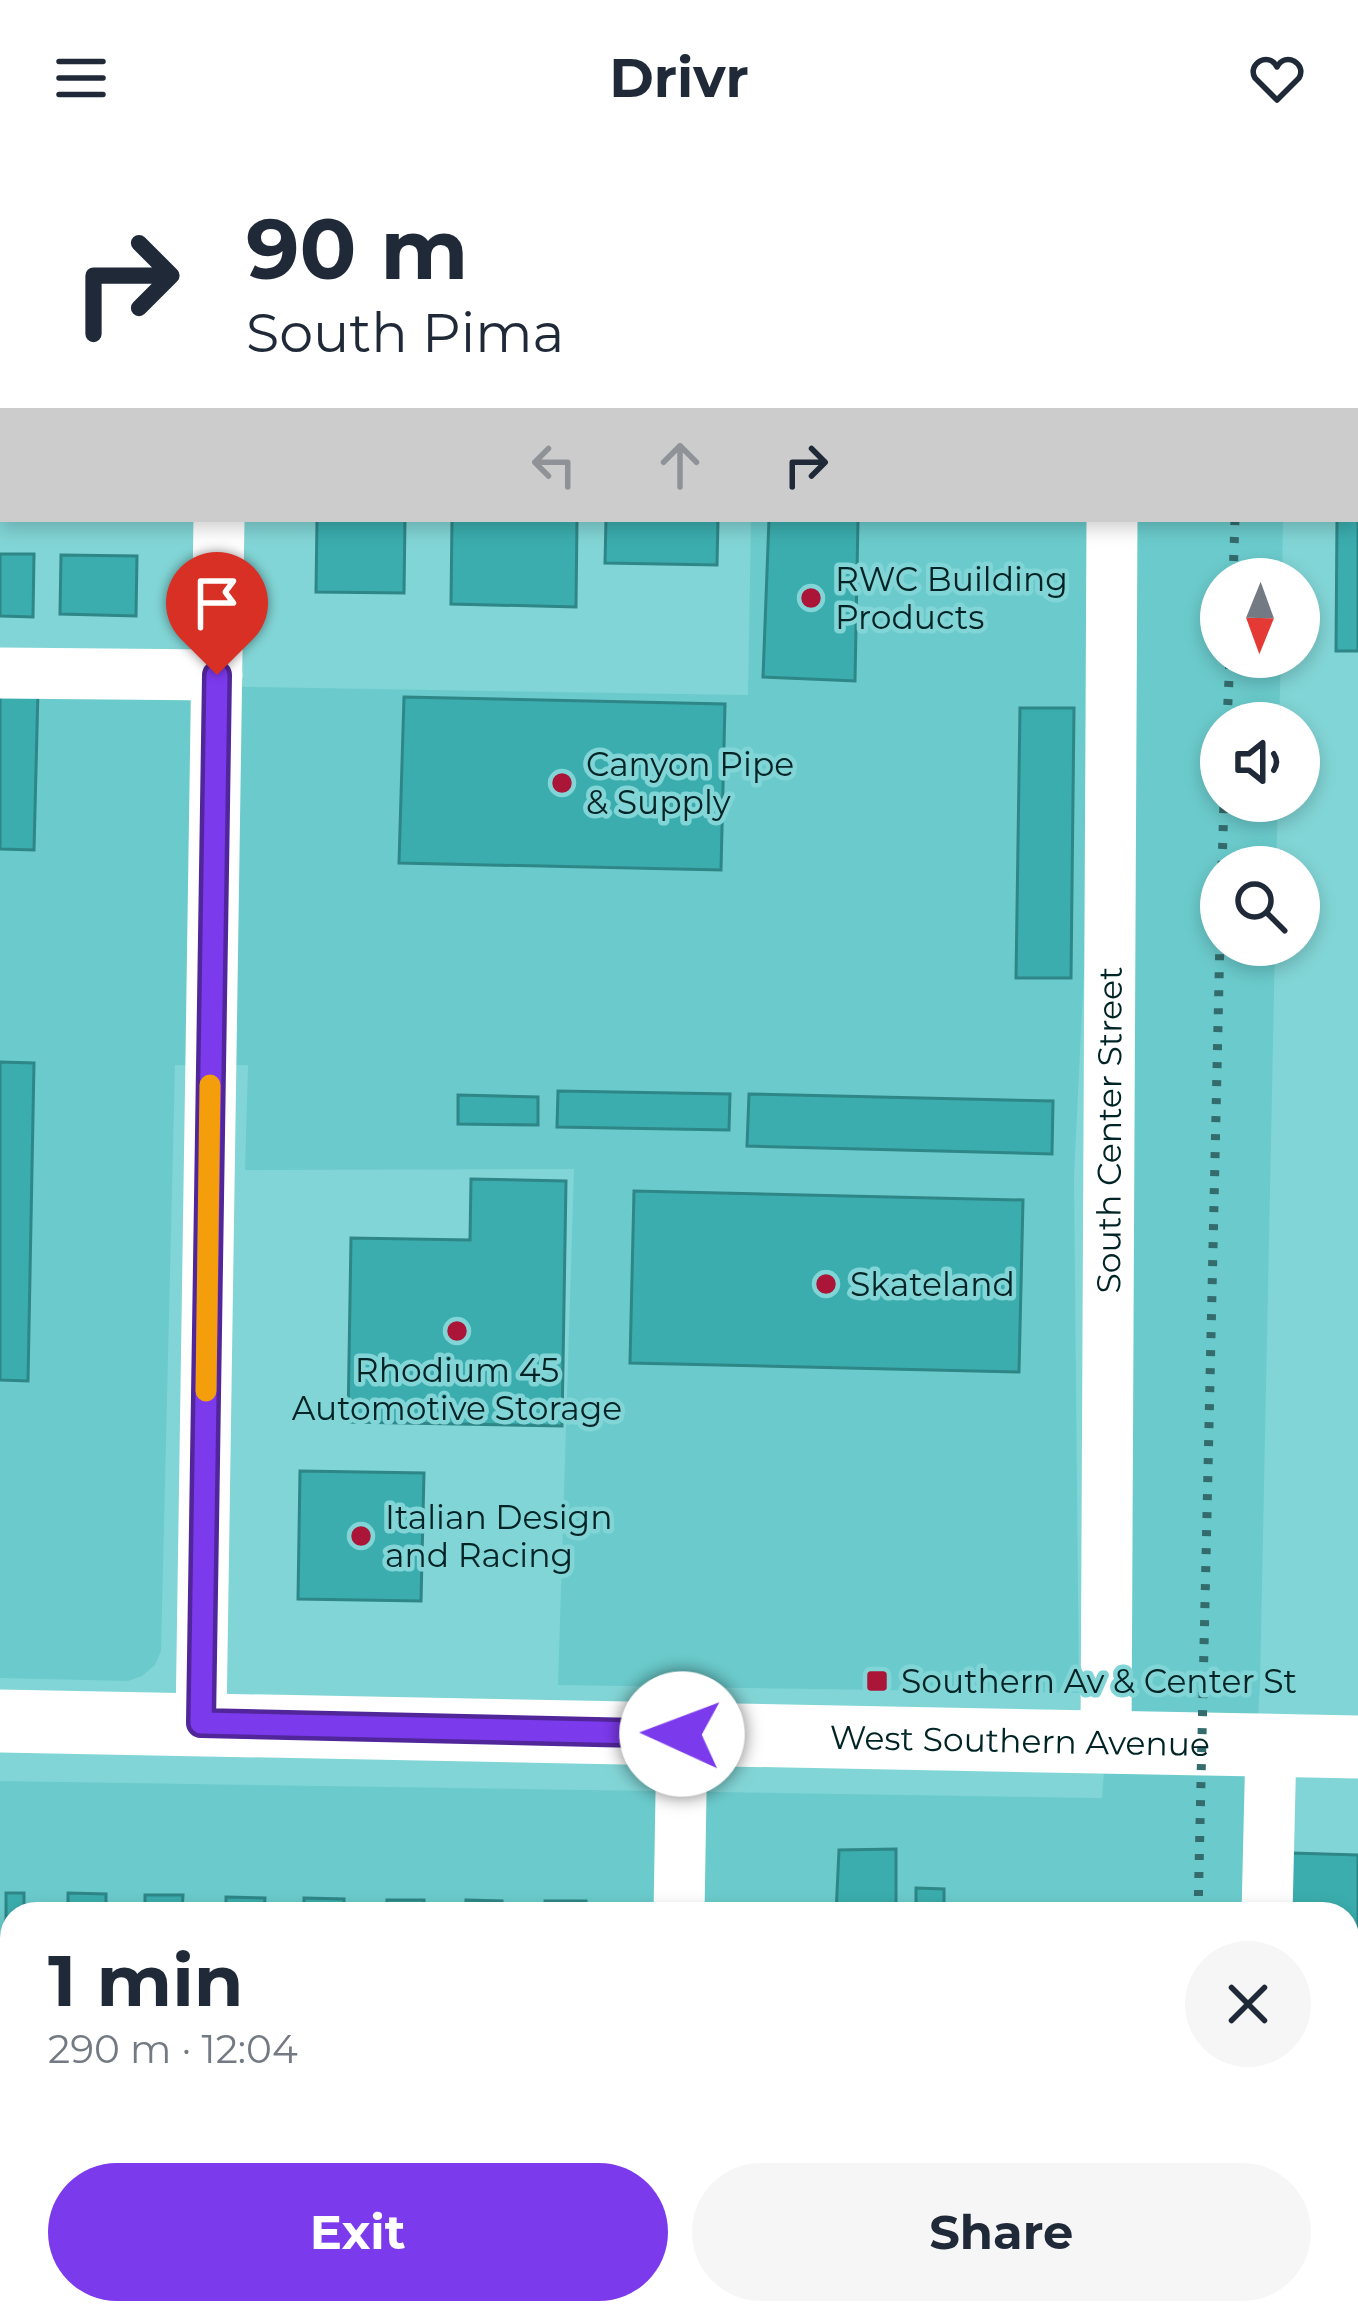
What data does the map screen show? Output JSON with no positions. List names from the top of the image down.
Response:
{
  "streets": {
    "main road": ["West Southern Avenue"],
    "street": ["South Center Street"]
  },
  "crossings": [
    ["South Center Street", "West Southern Avenue"]
  ],
  "places": {
    "other": [
      "RWC Building Products",
      "Canyon Pipe & Supply",
      "Skateland",
      "Rhodium 45 Automotive Storage",
      "Italian Design and Racing"
    ],
    "transit": ["Southern Av & Center St"]
  },
  "north": "bottom",
  "page": {
    "header": "Drivr",
    "turn": ["90 m", "South Pima"],
    "heading": ["1 min", "290 m · 12:04"],
    "buttons": ["Exit", "Share"]
  }
}
